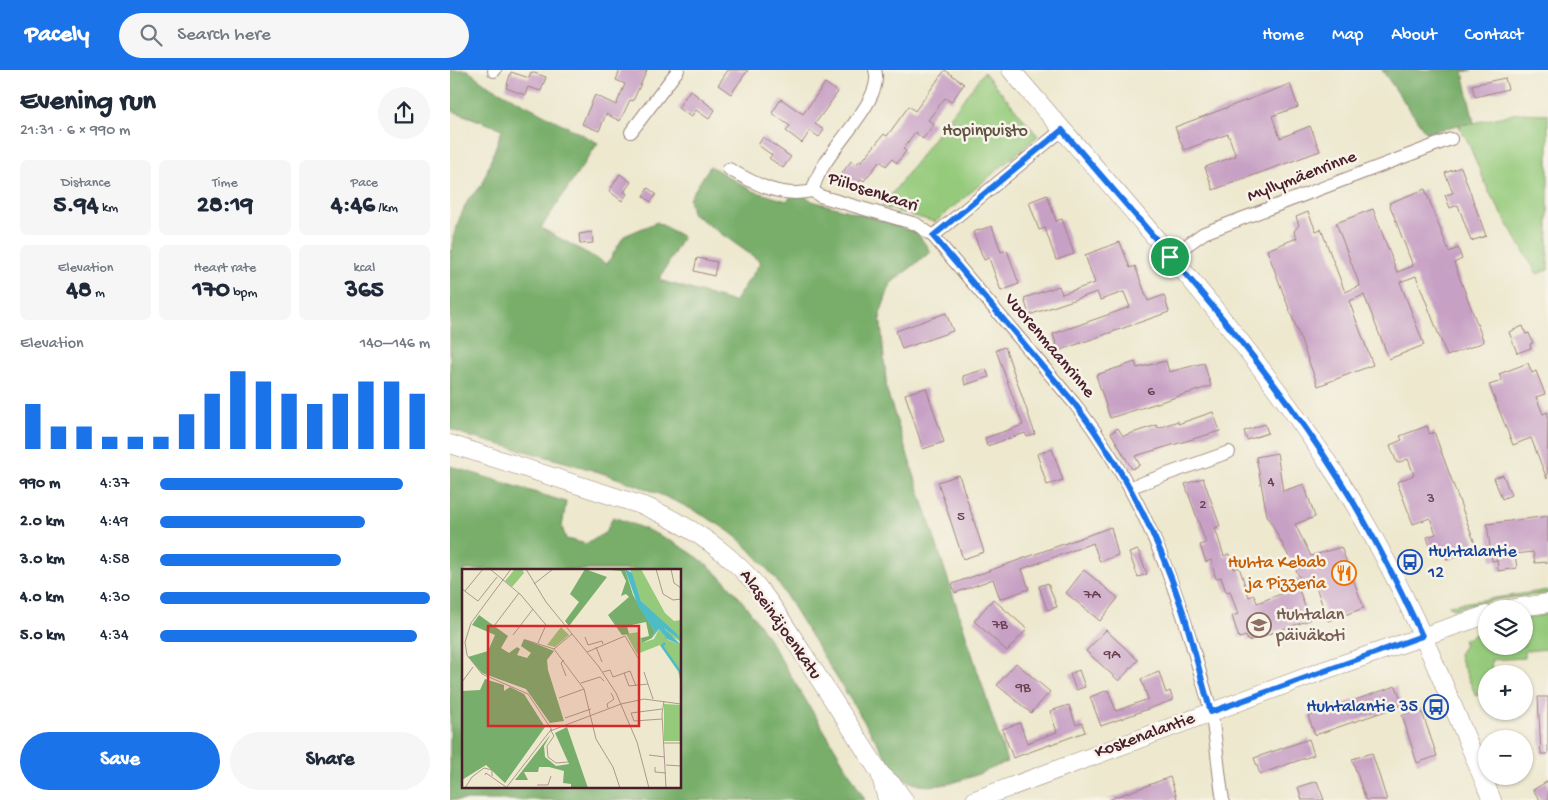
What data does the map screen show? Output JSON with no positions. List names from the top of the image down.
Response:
{
  "streets": {
    "street": [
      "Myllymäenrinne",
      "Piilosenkaari",
      "Vuorenmaanrinne",
      "Alaseinäjoenkatu",
      "Koskenalantie"
    ]
  },
  "crossings": [
    ["Piilosenkaari", "Vuorenmaanrinne"],
    ["Vuorenmaanrinne", "Koskenalantie"]
  ],
  "parks": ["Hopinpuisto"],
  "places": {
    "bus stop": ["Huhtalantie 12", "Huhtalantie 35"],
    "restaurant": ["Huhta Kebab ja Pizzeria"],
    "school or university": ["Huhtalan päiväkoti"]
  },
  "house_numbers": [
    "6",
    "4",
    "3",
    "2",
    "5",
    "7A",
    "7B",
    "9A",
    "9B"
  ],
  "page": {
    "header": "Pacely",
    "search": "Search here",
    "nav": [
      "Home",
      "Map",
      "About",
      "Contact"
    ],
    "heading": ["Evening run", "21:31 · 6 × 990 m"],
    "stats": [
      ["Distance", "5.94 km"],
      ["Time", "28:19"],
      ["Pace", "4:46 /km"],
      ["Elevation", "48 m"],
      ["Heart rate", "170 bpm"],
      ["kcal", "365"]
    ],
    "chart": ["Elevation", "140–146 m"],
    "list": [
      {
        "name": "990 m",
        "note": "4:37"
      },
      {
        "name": "2.0 km",
        "note": "4:49"
      },
      {
        "name": "3.0 km",
        "note": "4:58"
      },
      {
        "name": "4.0 km",
        "note": "4:30"
      },
      {
        "name": "5.0 km",
        "note": "4:34"
      }
    ],
    "map_buttons": ["+", "−"],
    "buttons": ["Save", "Share"]
  }
}
